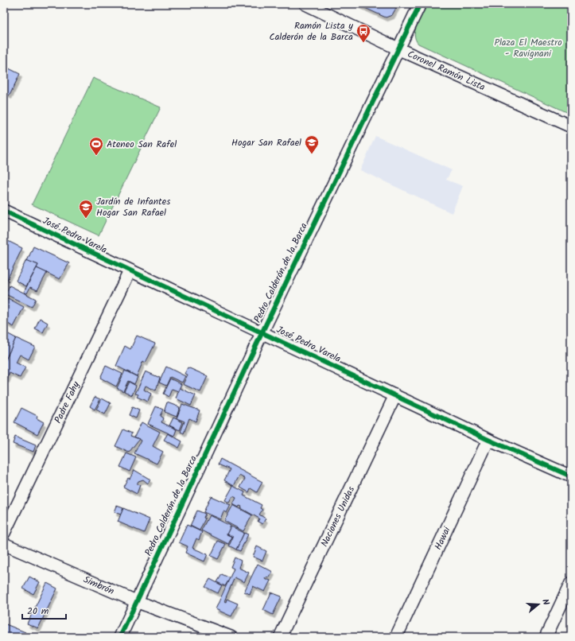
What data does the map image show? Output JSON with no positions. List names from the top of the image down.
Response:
{
  "streets": {
    "street": [
      "Coronel Ramón Lista",
      "José Pedro Varela",
      "Pedro Calderón de la Barca",
      "Padre Fahy",
      "Naciones Unidas",
      "Hawai",
      "Simbrón"
    ]
  },
  "crossings": [
    ["Coronel Ramón Lista", "Pedro Calderón de la Barca"],
    ["José Pedro Varela", "Pedro Calderón de la Barca"],
    ["José Pedro Varela", "Padre Fahy"],
    ["José Pedro Varela", "Naciones Unidas"],
    ["José Pedro Varela", "Hawai"],
    ["Pedro Calderón de la Barca", "Simbrón"]
  ],
  "parks": ["Plaza El Maestro - Ravignani"],
  "places": {
    "bus stop": ["Ramón Lista y Calderón de la Barca"],
    "school or university": ["Hogar San Rafael", "Jardín de Infantes Hogar San Rafael"],
    "sports": ["Ateneo San Rafel"]
  },
  "scale_bar": "20 m",
  "north": "right"
}
